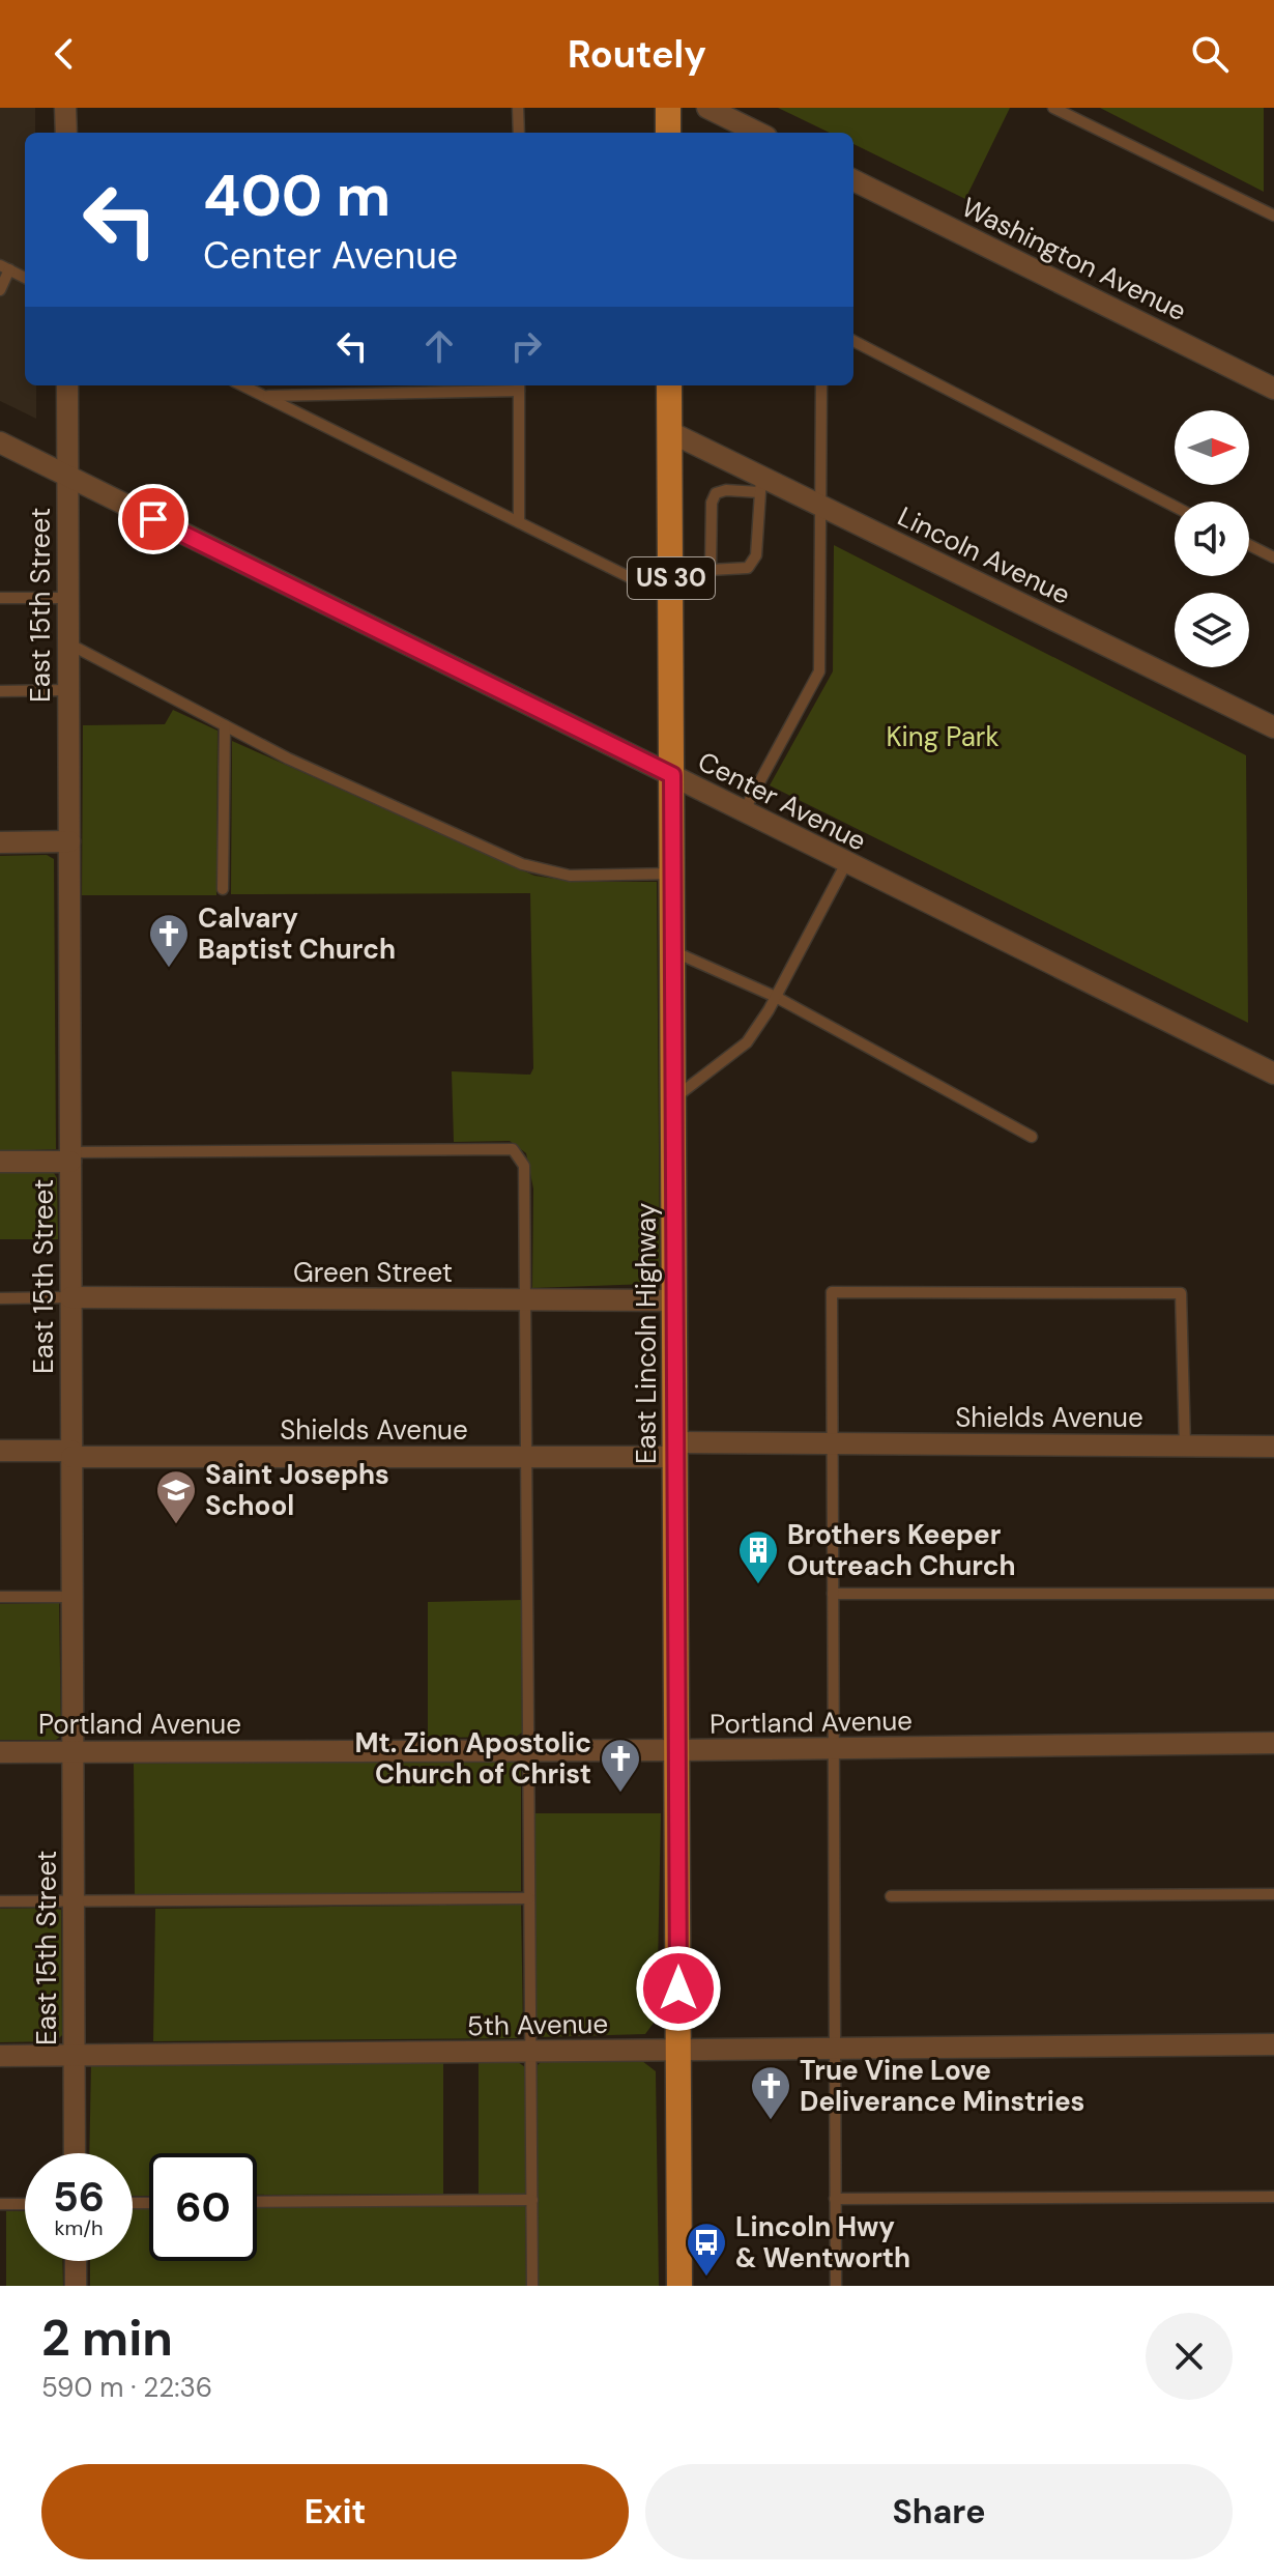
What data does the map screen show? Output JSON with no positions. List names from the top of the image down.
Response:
{
  "streets": {
    "main road": ["US 30", "East Lincoln Highway"],
    "street": [
      "Washington Avenue",
      "Lincoln Avenue",
      "East 15th Street",
      "Center Avenue",
      "Green Street",
      "Shields Avenue",
      "Portland Avenue",
      "5th Avenue"
    ]
  },
  "crossings": [
    ["Lincoln Avenue", "East Lincoln Highway"],
    ["East 15th Street", "Center Avenue"],
    ["East 15th Street", "Green Street"],
    ["East 15th Street", "Shields Avenue"],
    ["East 15th Street", "Portland Avenue"],
    ["East 15th Street", "5th Avenue"],
    ["Center Avenue", "East Lincoln Highway"],
    ["Green Street", "East Lincoln Highway"],
    ["East Lincoln Highway", "Shields Avenue"],
    ["East Lincoln Highway", "Portland Avenue"],
    ["East Lincoln Highway", "5th Avenue"]
  ],
  "parks": ["King Park"],
  "places": {
    "church": ["Calvary Baptist Church", "Mt. Zion Apostolic Church of Christ", "True Vine Love Deliverance Minstries"],
    "school or university": ["Saint Josephs School"],
    "building": ["Brothers Keeper Outreach Church"],
    "bus stop": ["Lincoln Hwy & Wentworth"]
  },
  "north": "right",
  "page": {
    "header": "Routely",
    "turn": ["400 m", "Center Avenue"],
    "speed": "56 km/h",
    "limit": "60",
    "heading": ["2 min", "590 m · 22:36"],
    "buttons": ["Exit", "Share"]
  }
}
